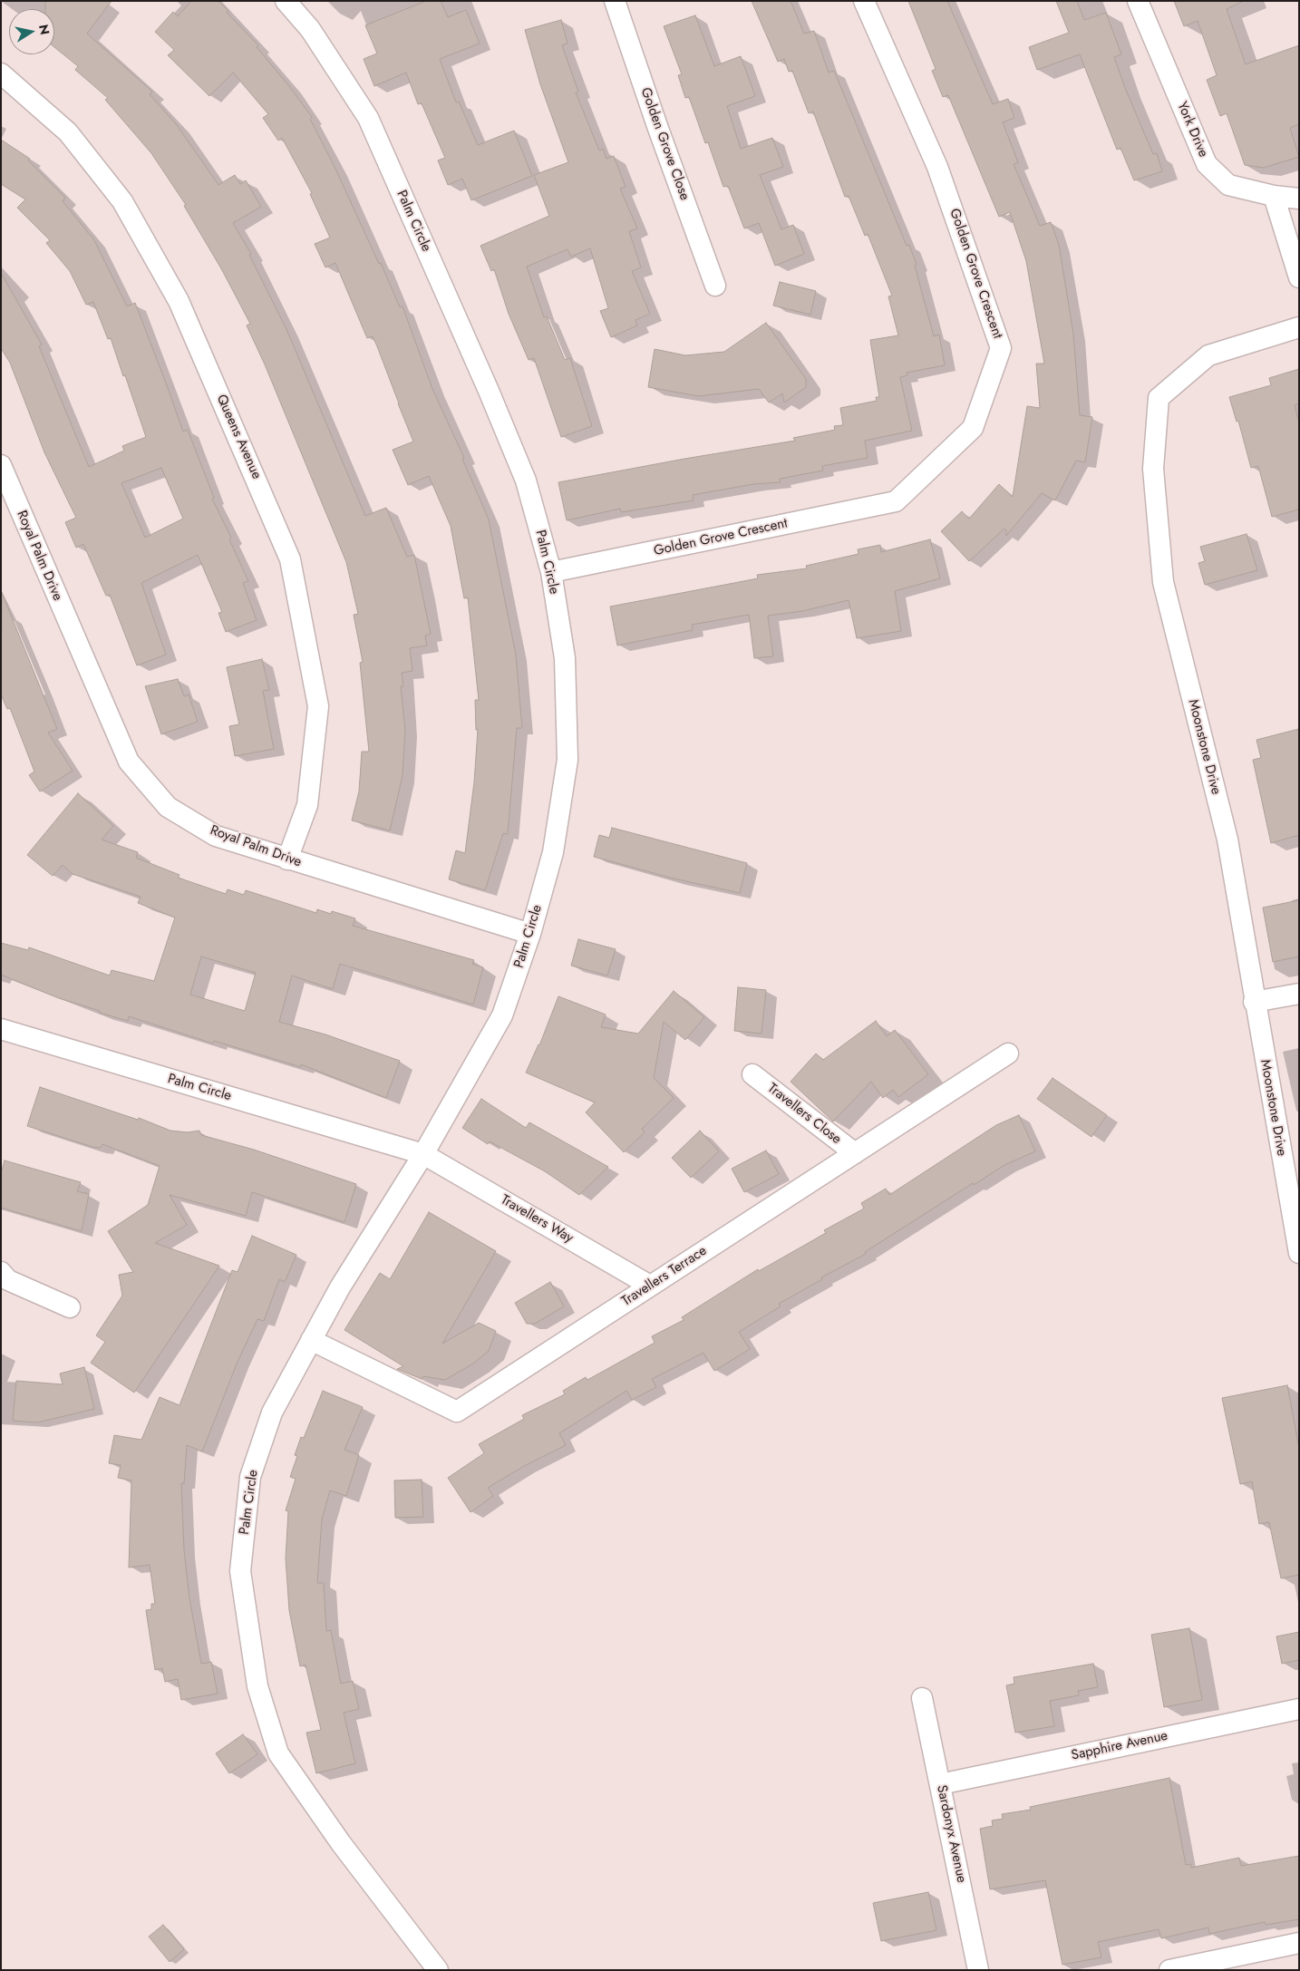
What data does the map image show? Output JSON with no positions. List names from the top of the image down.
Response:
{
  "streets": {
    "street": [
      "York Drive",
      "Golden Grove Close",
      "Palm Circle",
      "Golden Grove Crescent",
      "Queens Avenue",
      "Royal Palm Drive",
      "Moonstone Drive",
      "Travellers Close",
      "Travellers Way",
      "Travellers Terrace",
      "Sapphire Avenue",
      "Sardonyx Avenue"
    ]
  },
  "crossings": [
    ["Palm Circle", "Golden Grove Crescent"],
    ["Palm Circle", "Royal Palm Drive"],
    ["Palm Circle", "Travellers Way"],
    ["Palm Circle", "Travellers Terrace"],
    ["Queens Avenue", "Royal Palm Drive"],
    ["Travellers Close", "Travellers Terrace"],
    ["Travellers Way", "Travellers Terrace"],
    ["Sapphire Avenue", "Sardonyx Avenue"]
  ],
  "north": "right"
}
